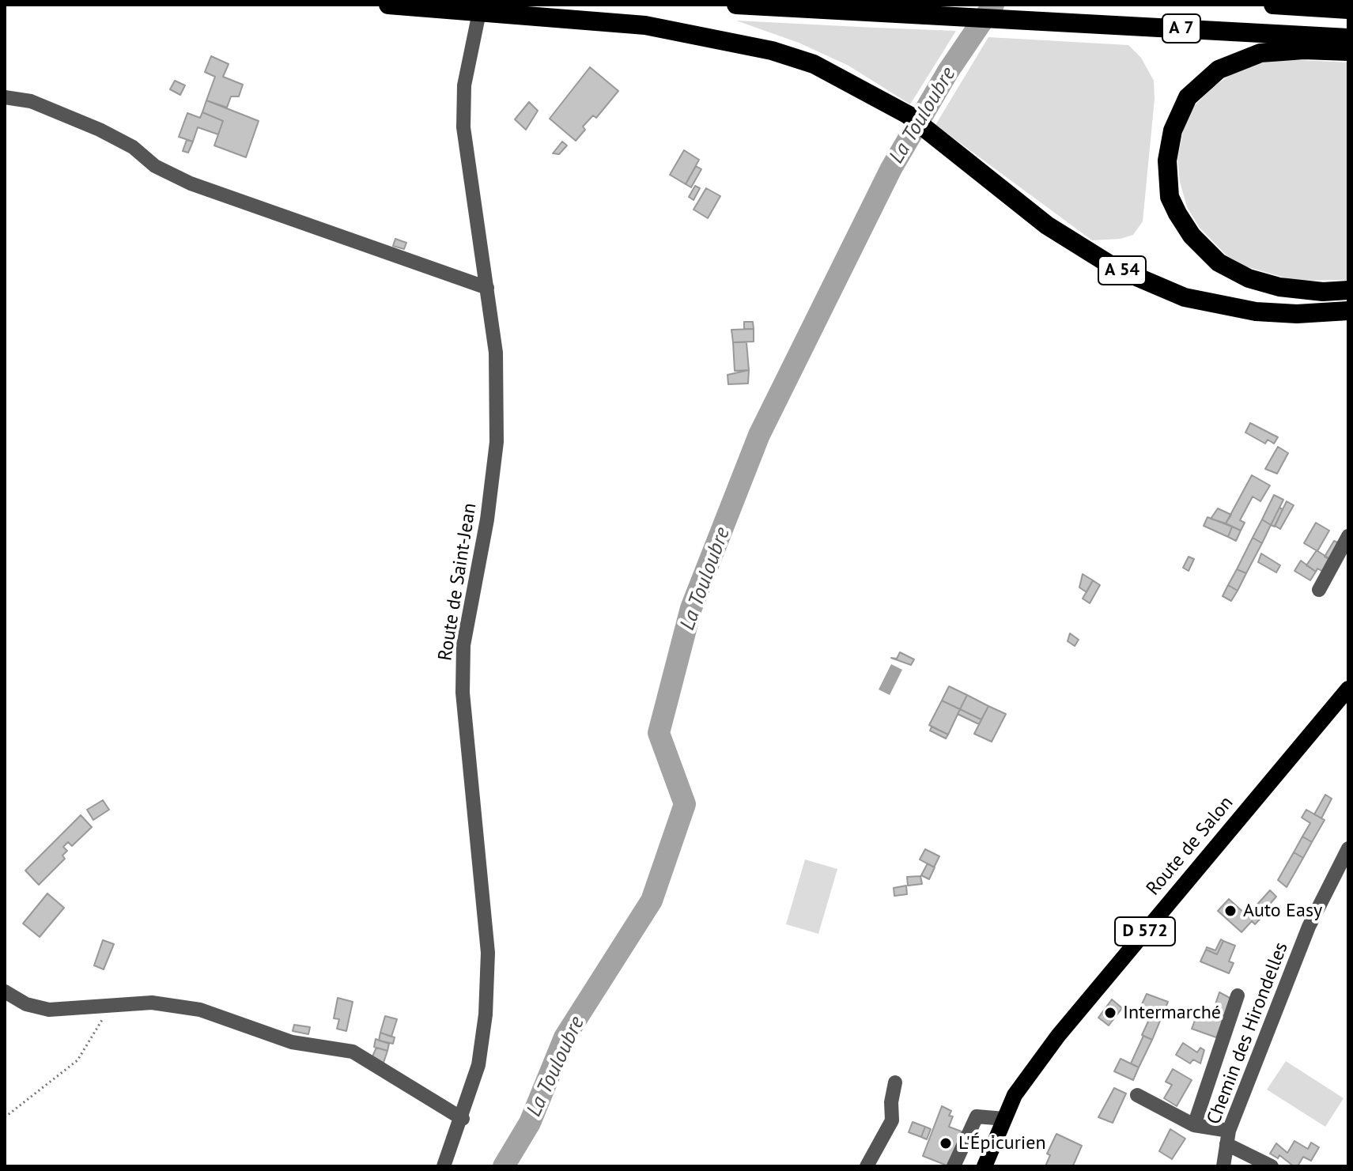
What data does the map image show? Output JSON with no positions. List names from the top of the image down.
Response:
{
  "streets": {
    "highway": ["A 7", "A 54"],
    "main road": ["Route de Salon", "D 572"],
    "street": ["Route de Saint-Jean", "Chemin des Hirondelles"]
  },
  "water": ["La Touloubre"],
  "places": ["Auto Easy", "Intermarché", "L'Épicurien"]
}
